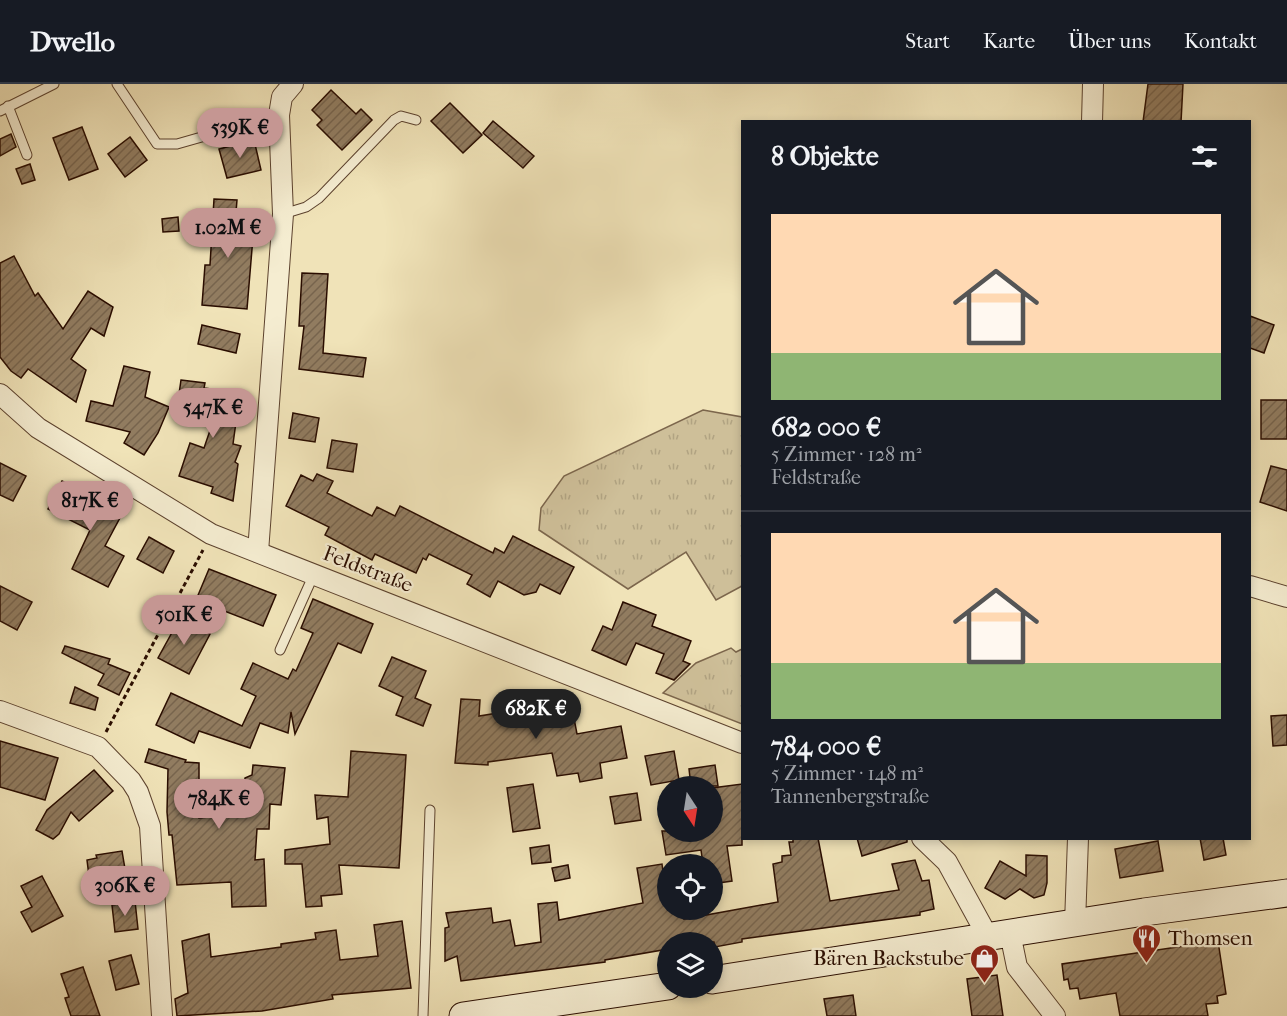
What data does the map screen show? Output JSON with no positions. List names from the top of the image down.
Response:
{
  "streets": {
    "street": ["Feldstraße"]
  },
  "places": {
    "restaurant": ["Thomsen"],
    "shop": ["Bären Backstube"]
  },
  "north": "bottom",
  "page": {
    "header": "Dwello",
    "nav": [
      "Start",
      "Karte",
      "Über uns",
      "Kontakt"
    ],
    "price": [
      "539K €",
      "1.02M €",
      "547K €",
      "817K €",
      "501K €",
      "682K €",
      "784K €",
      "306K €"
    ],
    "heading": "8 Objekte",
    "list": [
      {
        "name": "682 000 €",
        "note": "5 Zimmer · 128 m² · Feldstraße"
      },
      {
        "name": "784 000 €",
        "note": "5 Zimmer · 148 m² · Tannenbergstraße"
      }
    ]
  }
}
